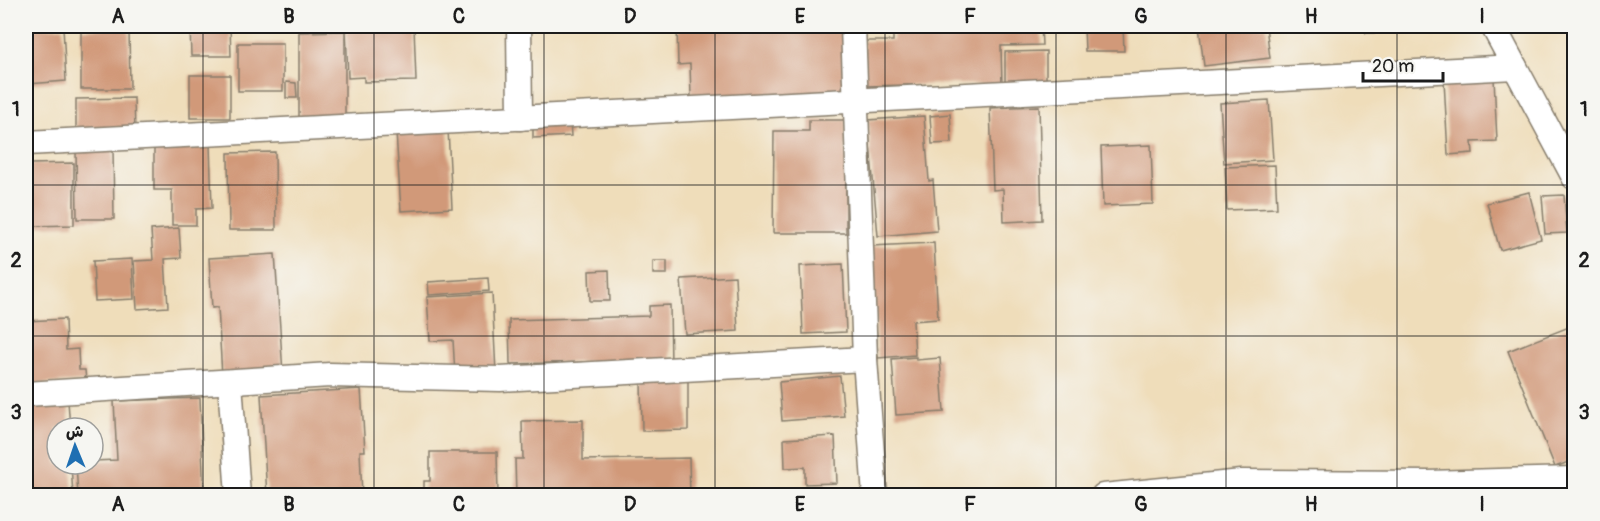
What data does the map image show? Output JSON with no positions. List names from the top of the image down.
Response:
{
  "scale_bar": "20 m",
  "north": "top",
  "grid": {
    "columns": [
      "A",
      "B",
      "C",
      "D",
      "E",
      "F",
      "G",
      "H",
      "I"
    ],
    "rows": ["1", "2", "3"]
  }
}
